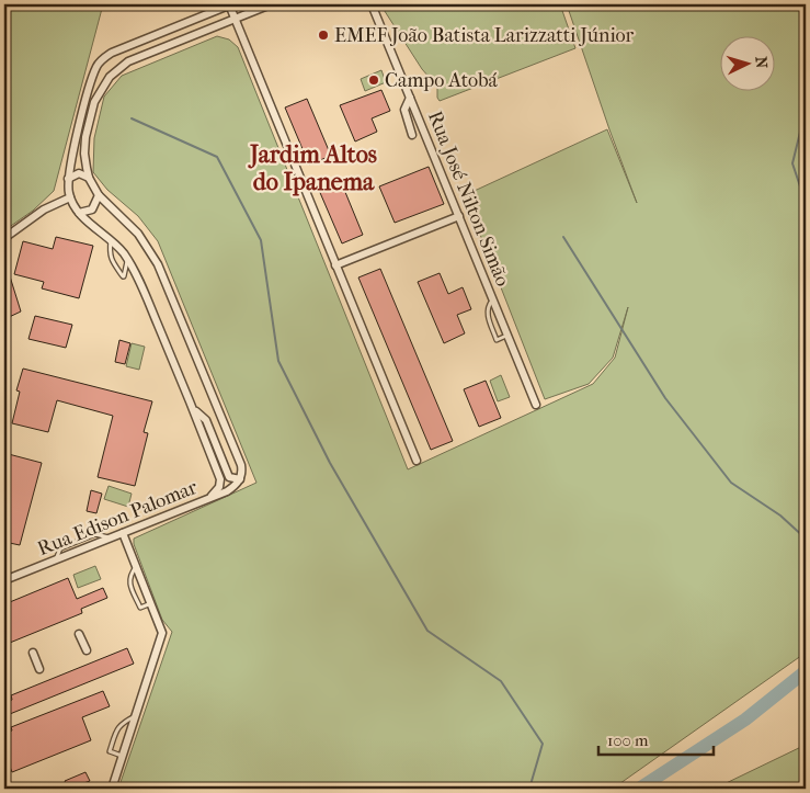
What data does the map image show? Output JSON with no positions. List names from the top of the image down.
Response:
{
  "streets": {
    "street": ["Rua José Nilton Simão", "Rua Edison Palomar"]
  },
  "districts": ["Jardim Altos do Ipanema"],
  "places": ["EMEF João Batista Larizzatti Júnior", "Campo Atobá"],
  "scale_bar": "100 m",
  "north": "right"
}
